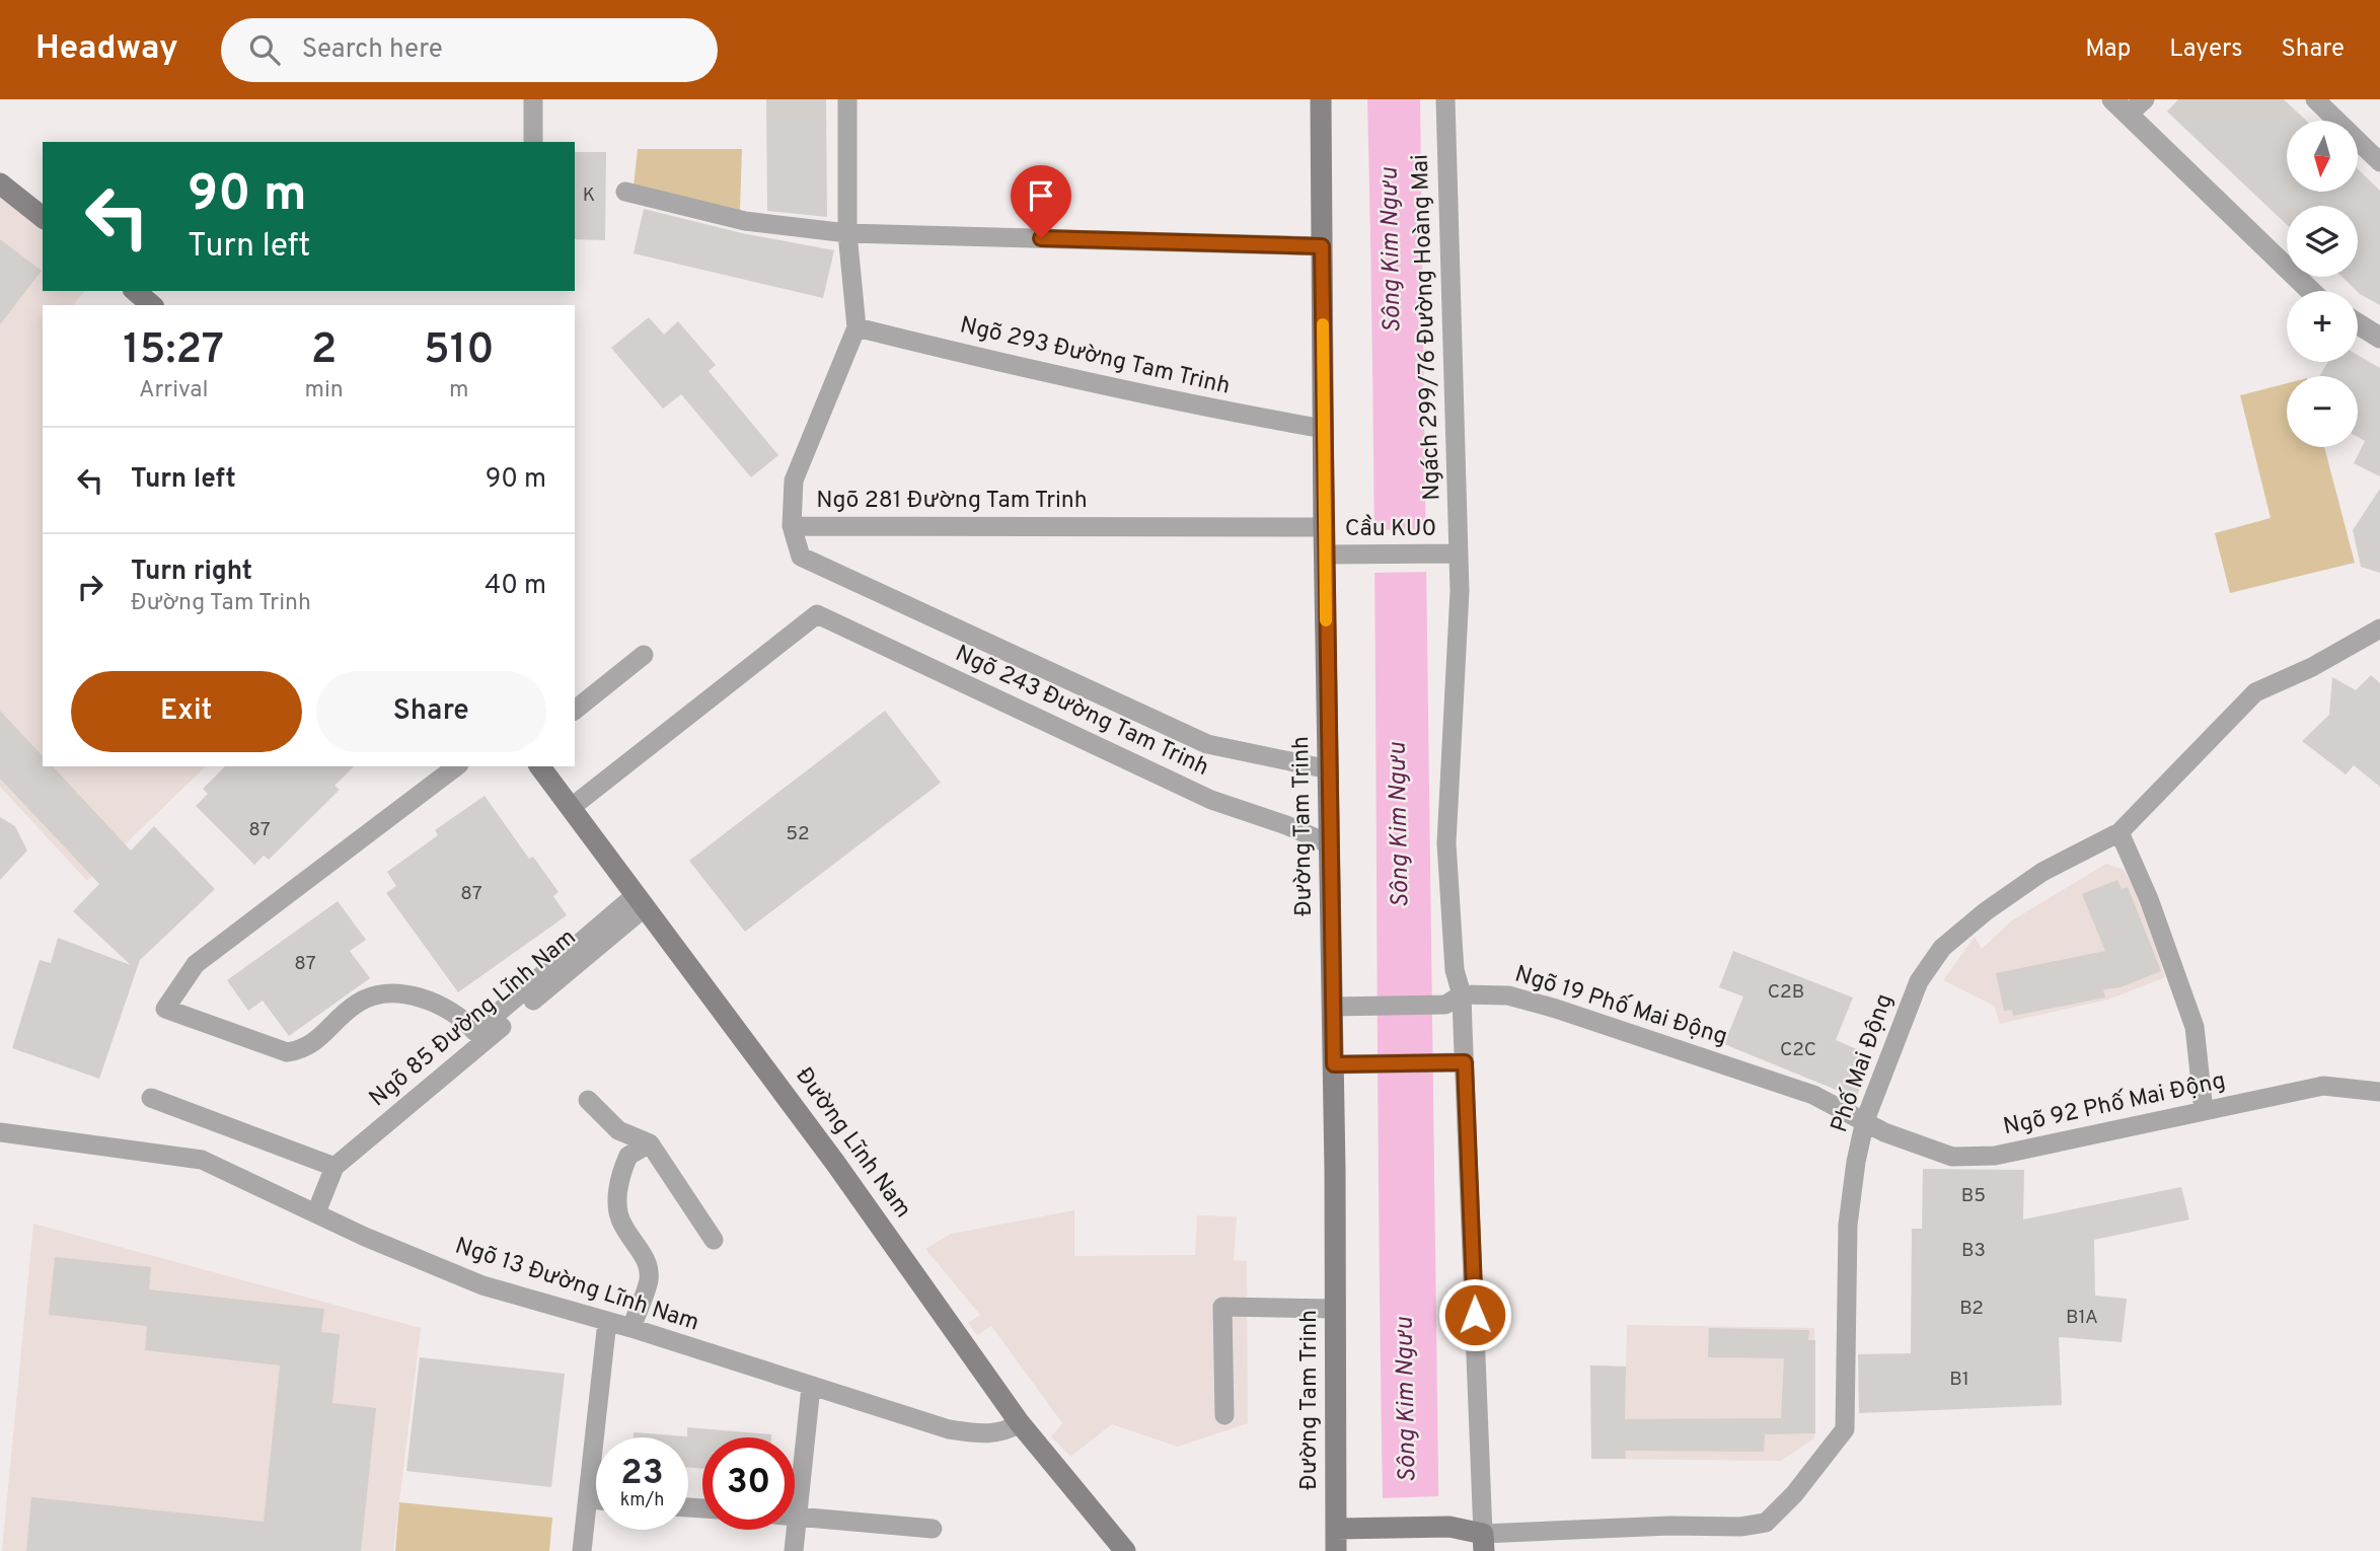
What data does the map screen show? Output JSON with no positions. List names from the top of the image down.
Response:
{
  "streets": {
    "main road": ["Đường Tam Trinh", "Đường Lĩnh Nam"],
    "street": [
      "Ngách 299/76 Đường Hoàng Mai",
      "Ngõ 293 Đường Tam Trinh",
      "Ngõ 281 Đường Tam Trinh",
      "Cầu KU0",
      "Ngõ 243 Đường Tam Trinh",
      "Ngõ 19 Phố Mai Động",
      "Ngõ 85 Đường Lĩnh Nam",
      "Phố Mai Động",
      "Ngõ 92 Phố Mai Động",
      "Ngõ 13 Đường Lĩnh Nam"
    ]
  },
  "crossings": [
    ["Ngách 299/76 Đường Hoàng Mai", "Cầu KU0"],
    ["Ngách 299/76 Đường Hoàng Mai", "Ngõ 19 Phố Mai Động"],
    ["Ngõ 293 Đường Tam Trinh", "Ngõ 281 Đường Tam Trinh"],
    ["Ngõ 293 Đường Tam Trinh", "Đường Tam Trinh"],
    ["Ngõ 281 Đường Tam Trinh", "Đường Tam Trinh"],
    ["Cầu KU0", "Đường Tam Trinh"],
    ["Ngõ 243 Đường Tam Trinh", "Đường Tam Trinh"],
    ["Ngõ 243 Đường Tam Trinh", "Đường Lĩnh Nam"],
    ["Ngõ 19 Phố Mai Động", "Phố Mai Động"],
    ["Ngõ 19 Phố Mai Động", "Ngõ 92 Phố Mai Động"],
    ["Ngõ 85 Đường Lĩnh Nam", "Đường Lĩnh Nam"],
    ["Ngõ 85 Đường Lĩnh Nam", "Ngõ 13 Đường Lĩnh Nam"],
    ["Phố Mai Động", "Ngõ 92 Phố Mai Động"],
    ["Đường Lĩnh Nam", "Ngõ 13 Đường Lĩnh Nam"]
  ],
  "water": ["Sông Kim Ngưu"],
  "house_numbers": [
    "K",
    "87",
    "52",
    "87",
    "87",
    "C2B",
    "C2C",
    "B5",
    "B3",
    "B2",
    "B1A",
    "B1"
  ],
  "north": "bottom",
  "page": {
    "header": "Headway",
    "search": "Search here",
    "nav": ["Map", "Layers", "Share"],
    "map_buttons": ["+", "−"],
    "turn": ["90 m", "Turn left"],
    "eta": [
      "15:27",
      "Arrival",
      "2",
      "min",
      "510",
      "m"
    ],
    "list": [
      {
        "name": "Turn left",
        "value": "90 m"
      },
      {
        "name": "Turn right",
        "note": "Đường Tam Trinh",
        "value": "40 m"
      }
    ],
    "buttons": ["Exit", "Share"],
    "speed": "23 km/h",
    "limit": "30"
  }
}
